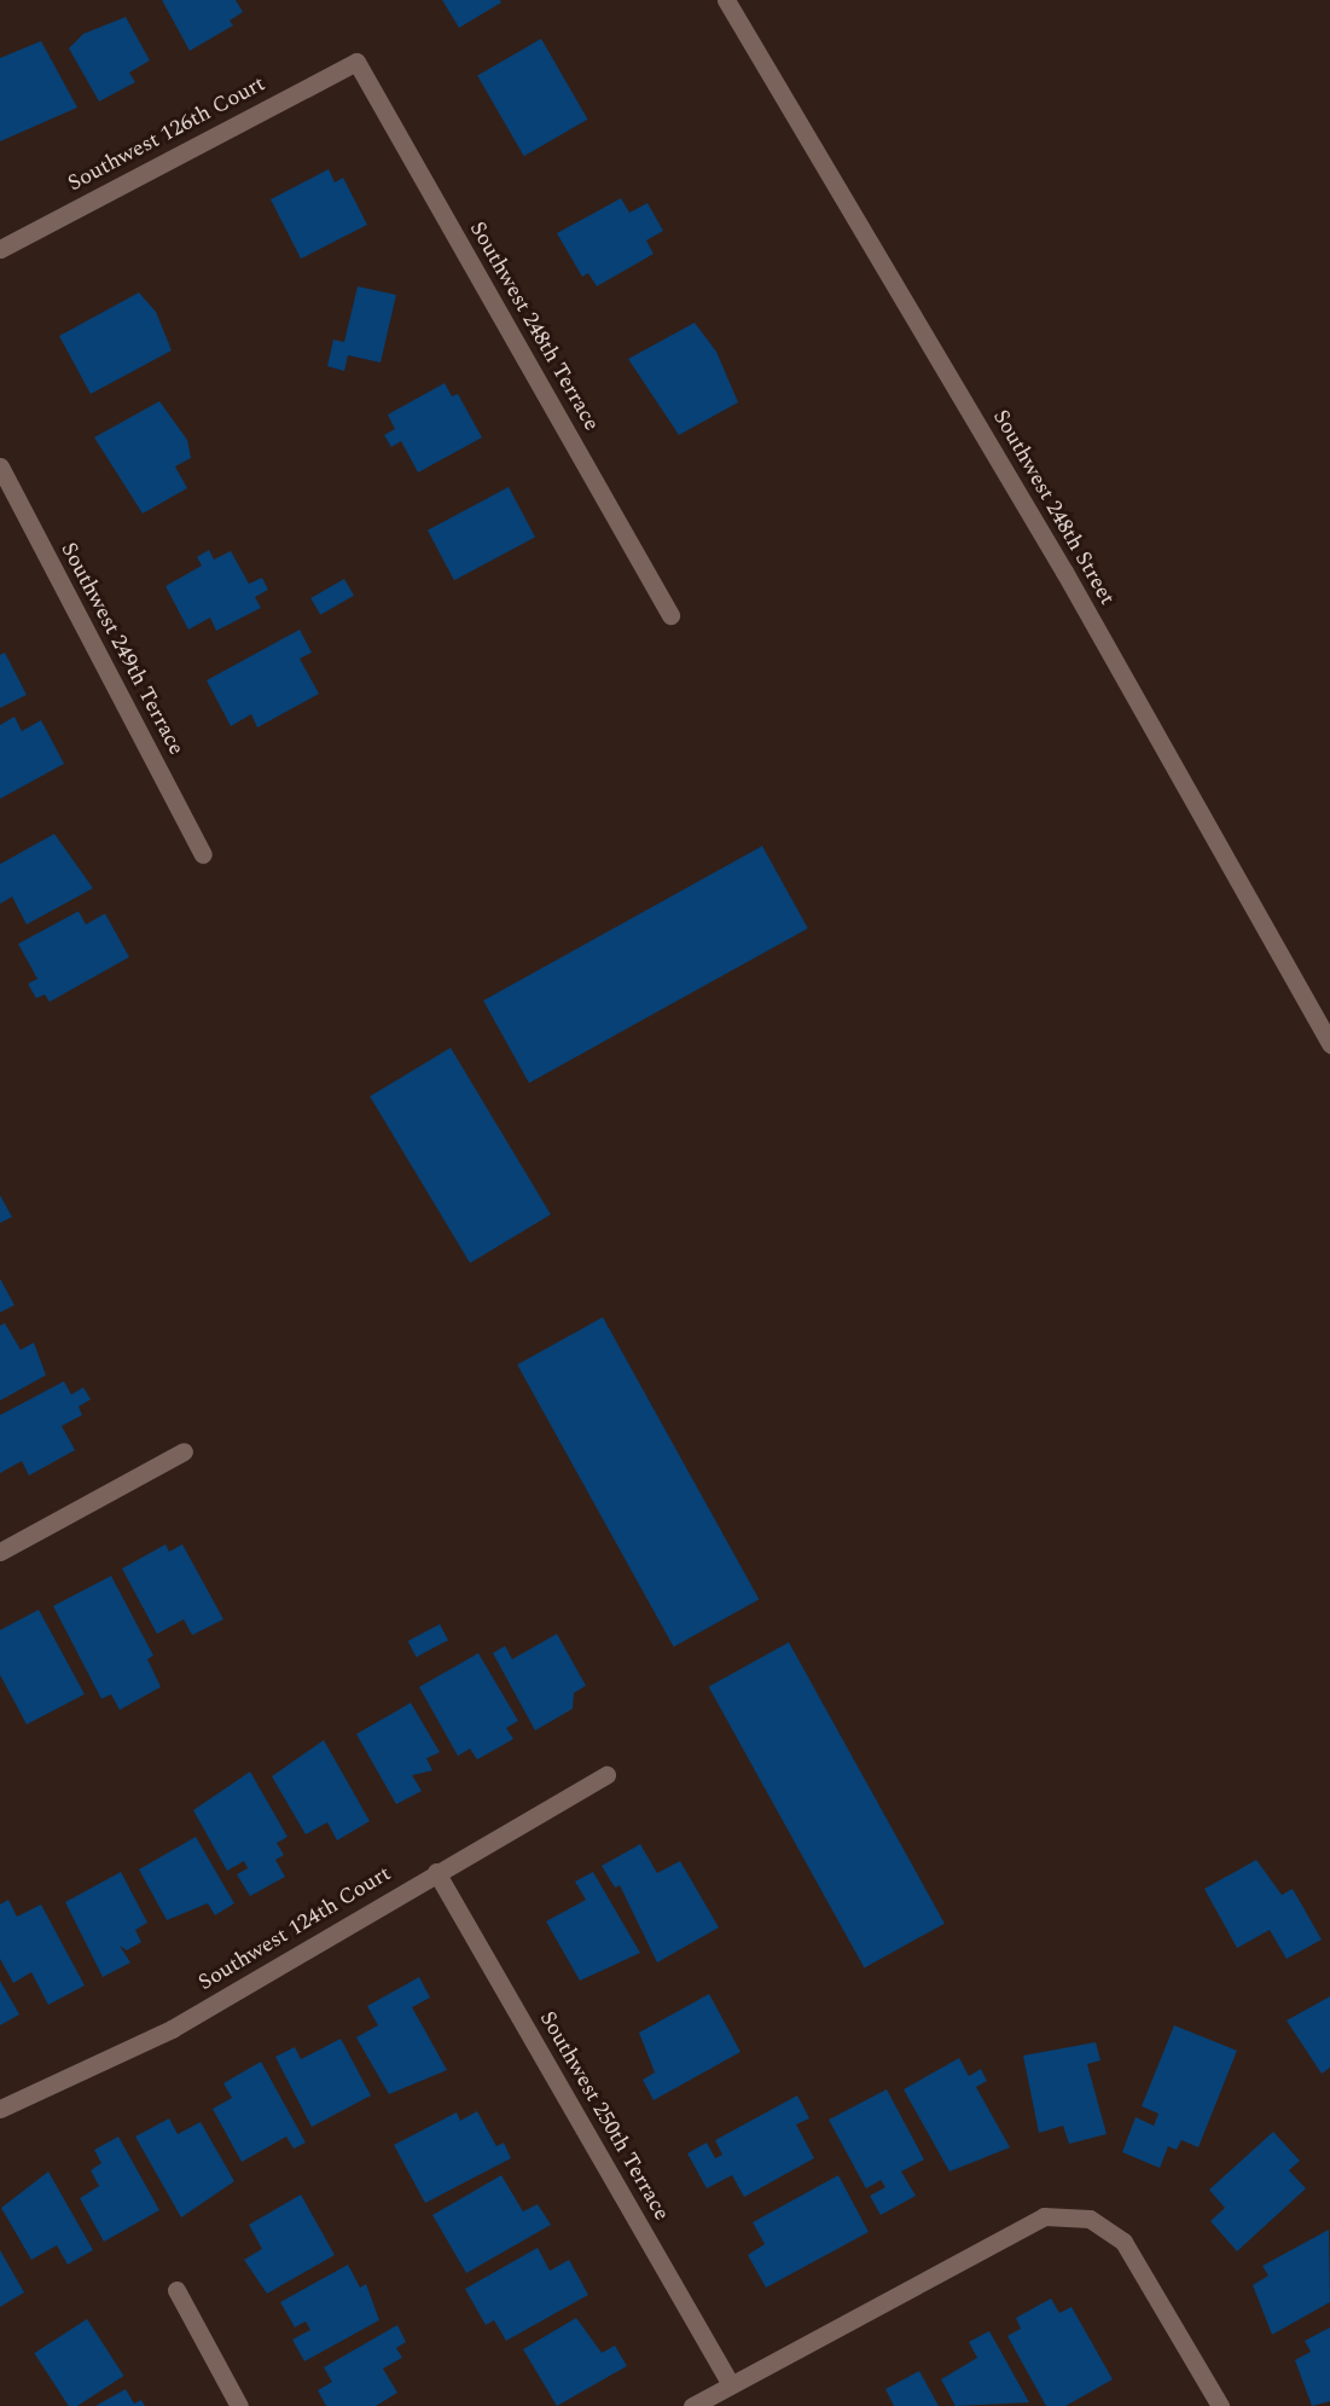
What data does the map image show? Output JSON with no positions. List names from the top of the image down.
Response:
{
  "streets": {
    "street": [
      "Southwest 126th Court",
      "Southwest 248th Terrace",
      "Southwest 248th Street",
      "Southwest 249th Terrace",
      "Southwest 124th Court",
      "Southwest 250th Terrace"
    ]
  },
  "crossings": [
    ["Southwest 126th Court", "Southwest 248th Terrace"],
    ["Southwest 124th Court", "Southwest 250th Terrace"]
  ]
}
